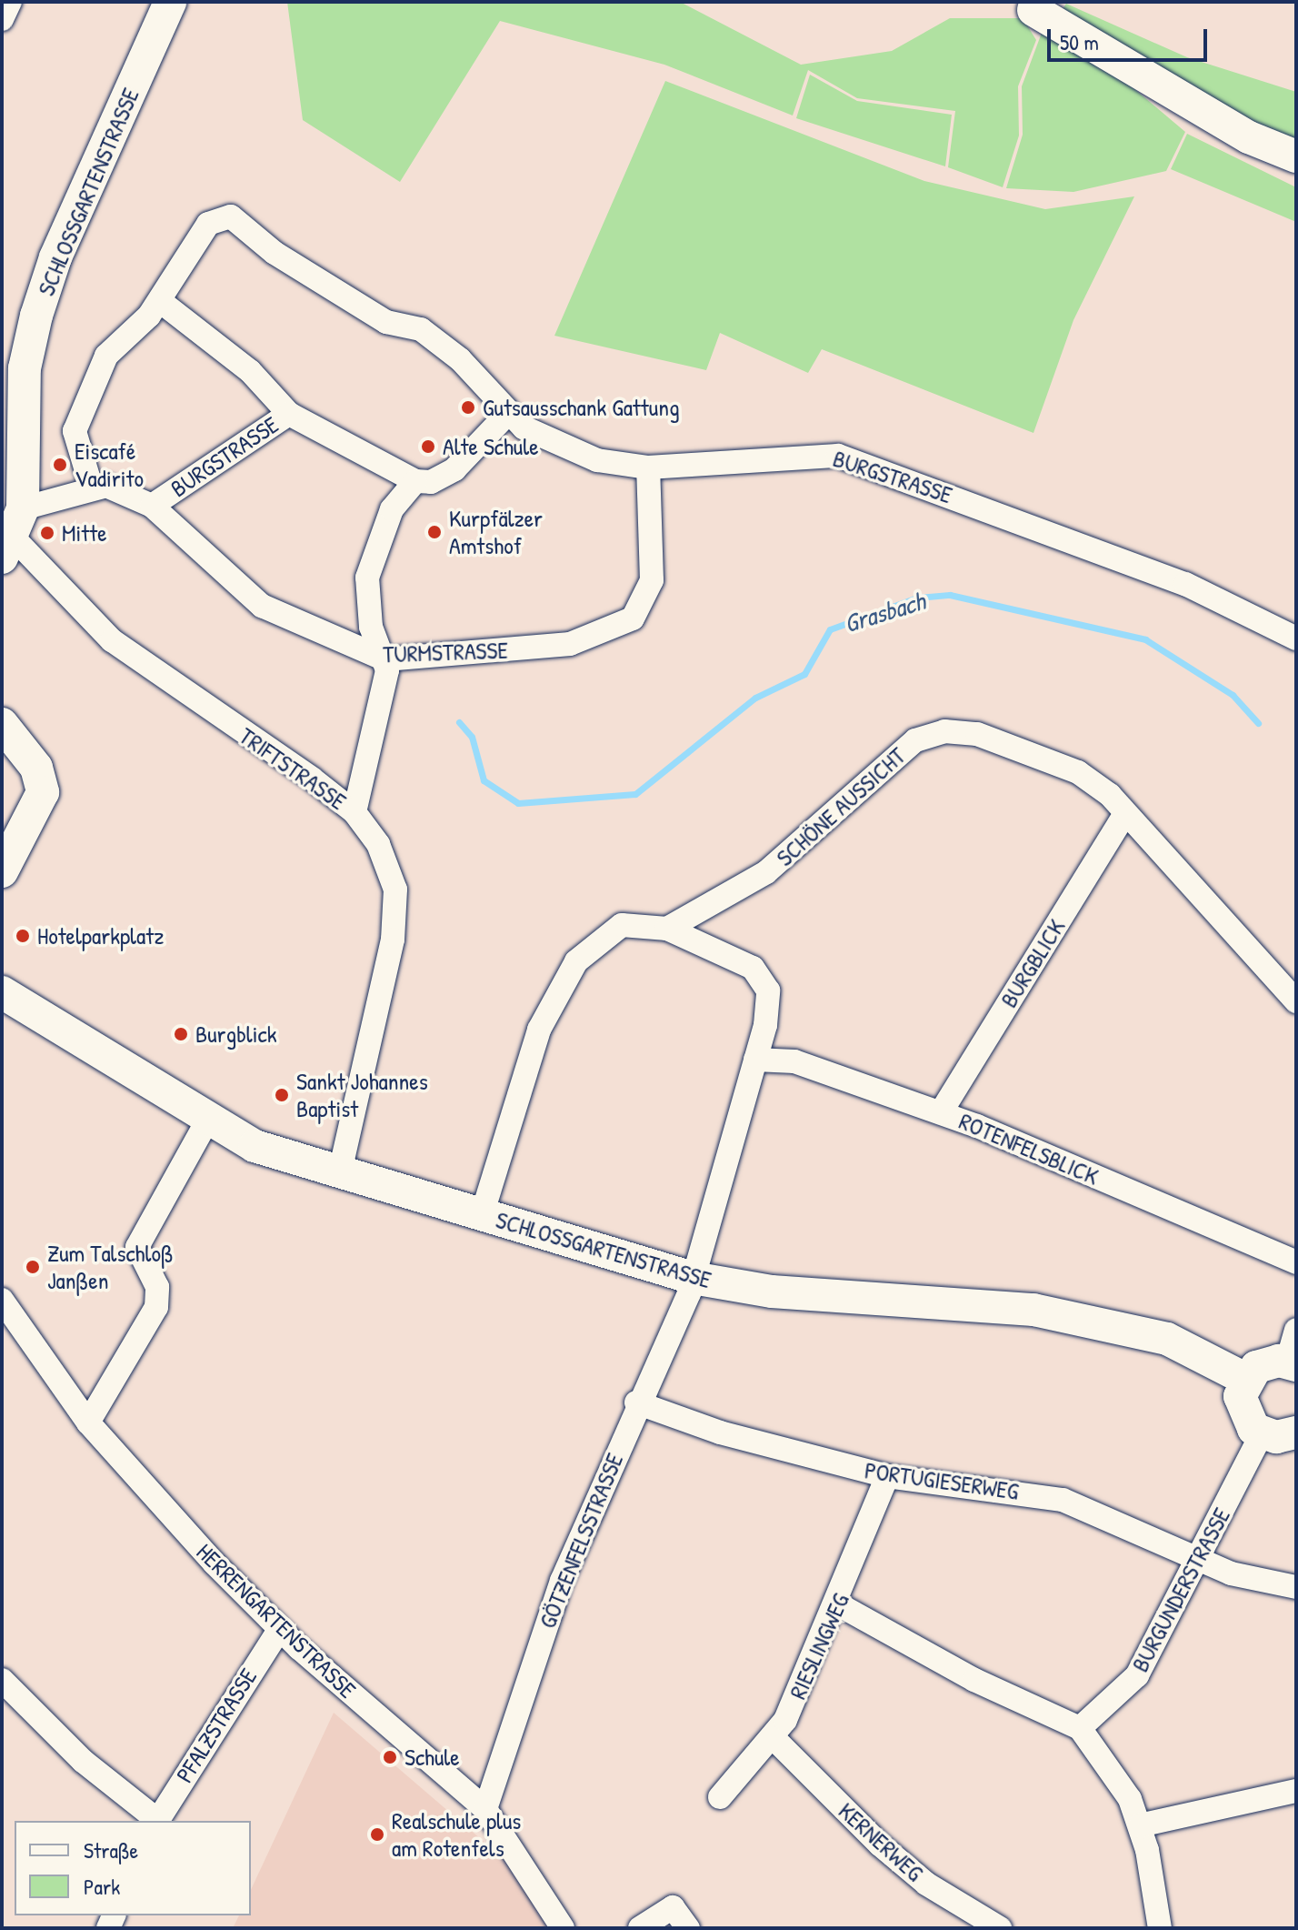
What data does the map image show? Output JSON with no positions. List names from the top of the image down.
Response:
{
  "streets": {
    "main road": ["SCHLOSSGARTENSTRASSE"],
    "street": [
      "BURGSTRASSE",
      "TURMSTRASSE",
      "TRIFTSTRASSE",
      "SCHÖNE AUSSICHT",
      "BURGBLICK",
      "ROTENFELSBLICK",
      "PORTUGIESERWEG",
      "GÖTZENFELSSTRASSE",
      "BURGUNDERSTRASSE",
      "HERRENGARTENSTRASSE",
      "RIESLINGWEG",
      "PFALZSTRASSE",
      "KERNERWEG"
    ]
  },
  "crossings": [
    ["SCHLOSSGARTENSTRASSE", "TRIFTSTRASSE"],
    ["SCHLOSSGARTENSTRASSE", "GÖTZENFELSSTRASSE"],
    ["BURGSTRASSE", "TURMSTRASSE"],
    ["SCHÖNE AUSSICHT", "BURGBLICK"],
    ["BURGBLICK", "ROTENFELSBLICK"],
    ["PORTUGIESERWEG", "GÖTZENFELSSTRASSE"],
    ["PORTUGIESERWEG", "BURGUNDERSTRASSE"],
    ["PORTUGIESERWEG", "RIESLINGWEG"],
    ["GÖTZENFELSSTRASSE", "HERRENGARTENSTRASSE"],
    ["HERRENGARTENSTRASSE", "PFALZSTRASSE"],
    ["RIESLINGWEG", "KERNERWEG"]
  ],
  "water": ["Grasbach"],
  "places": [
    "Gutsausschank Gattung",
    "Alte Schule",
    "Eiscafé Vadirito",
    "Kurpfälzer Amtshof",
    "Mitte",
    "Hotelparkplatz",
    "Burgblick",
    "Sankt Johannes Baptist",
    "Zum Talschloß Janßen",
    "Schule",
    "Realschule plus am Rotenfels"
  ],
  "legend": ["Straße", "Park"],
  "scale_bar": "50 m"
}
